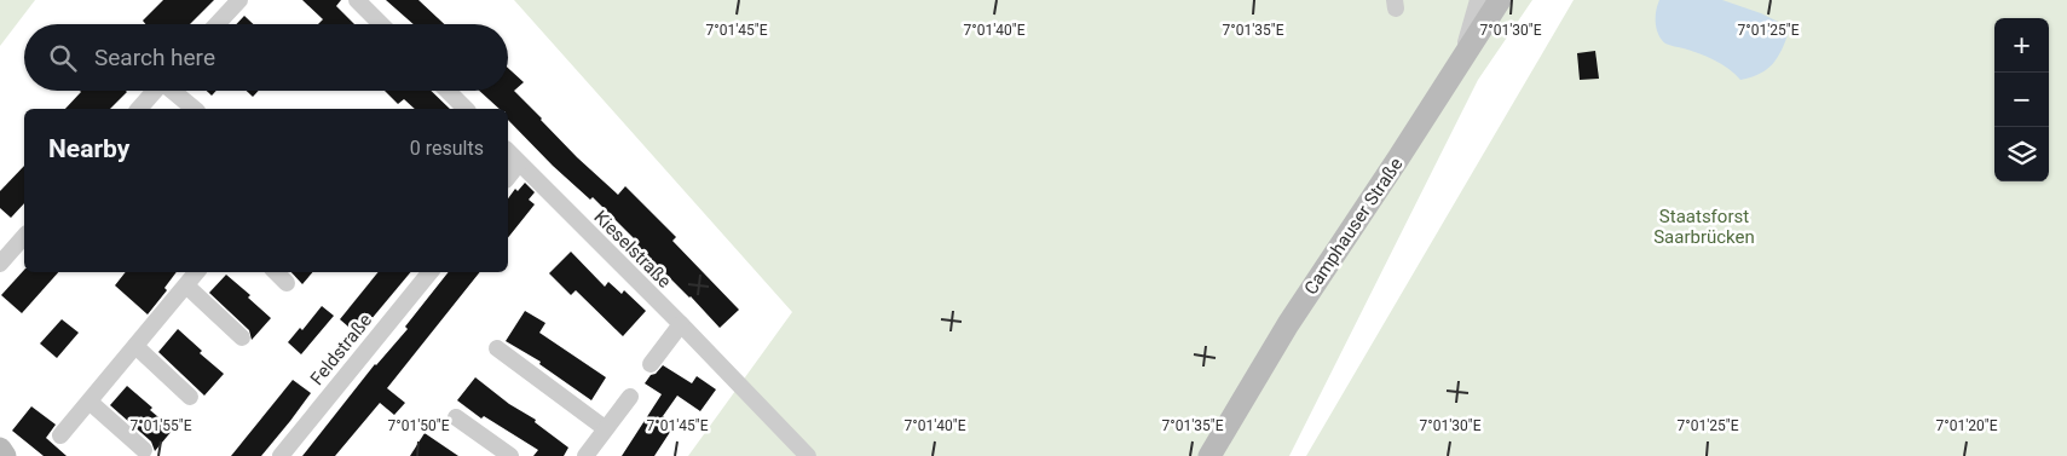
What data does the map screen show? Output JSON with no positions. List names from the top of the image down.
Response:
{
  "streets": {
    "street": ["Camphauser Straße", "Kieselstraße", "Feldstraße"]
  },
  "parks": ["Staatsforst Saarbrücken"],
  "page": {
    "map_buttons": ["+", "−"],
    "search": "Search here",
    "heading": ["Nearby", "0 results"]
  },
  "coordinates": [
    "7°01'45\"E",
    "7°01'40\"E",
    "7°01'35\"E",
    "7°01'30\"E",
    "7°01'25\"E",
    "7°01'55\"E",
    "7°01'50\"E",
    "7°01'20\"E"
  ]
}
